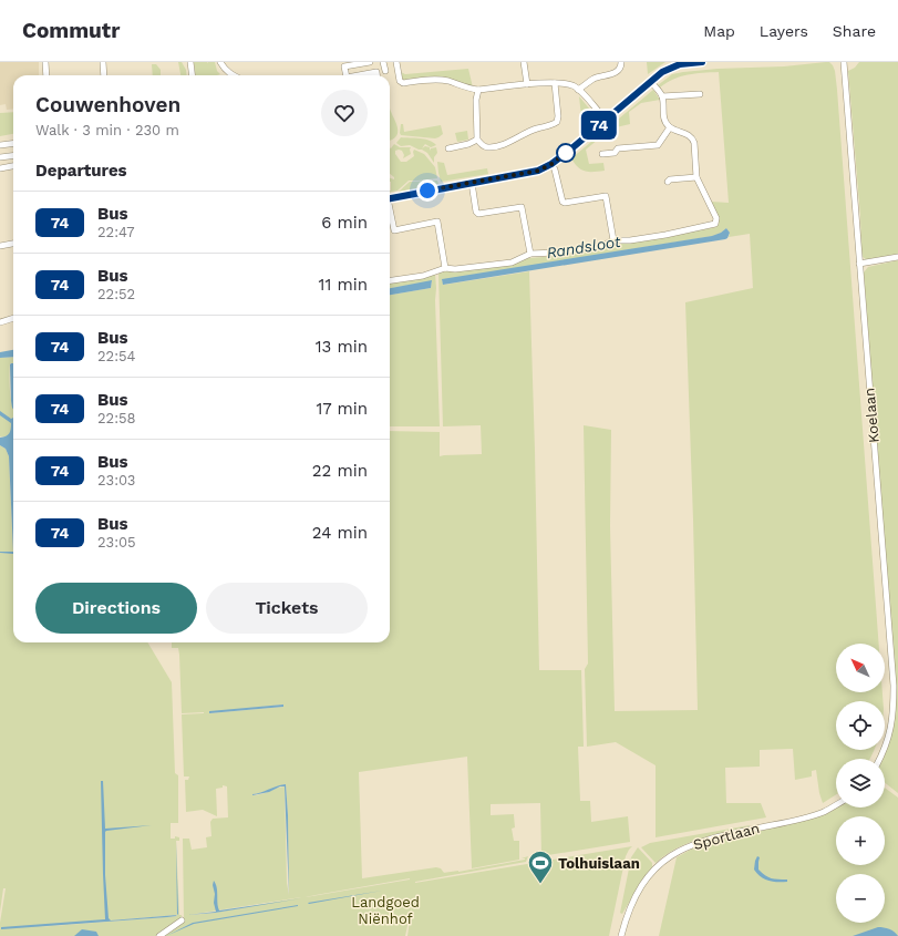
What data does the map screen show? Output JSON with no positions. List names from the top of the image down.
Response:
{
  "streets": {
    "street": ["Koelaan", "Sportlaan"]
  },
  "water": ["Randsloot"],
  "parks": ["Landgoed Niënhof"],
  "places": {
    "sports": ["Tolhuislaan"]
  },
  "lines": ["bus line 74"],
  "north": "top left",
  "page": {
    "header": "Commutr",
    "nav": ["Map", "Layers", "Share"],
    "on_map": "74",
    "heading": [
      ["Couwenhoven", "Walk · 3 min · 230 m"],
      "Departures"
    ],
    "list": [
      {
        "mark": "74",
        "name": "Bus",
        "note": "22:47",
        "value": "6 min"
      },
      {
        "mark": "74",
        "name": "Bus",
        "note": "22:52",
        "value": "11 min"
      },
      {
        "mark": "74",
        "name": "Bus",
        "note": "22:54",
        "value": "13 min"
      },
      {
        "mark": "74",
        "name": "Bus",
        "note": "22:58",
        "value": "17 min"
      },
      {
        "mark": "74",
        "name": "Bus",
        "note": "23:03",
        "value": "22 min"
      },
      {
        "mark": "74",
        "name": "Bus",
        "note": "23:05",
        "value": "24 min"
      }
    ],
    "buttons": ["Directions", "Tickets"],
    "map_buttons": ["+", "−"]
  }
}
